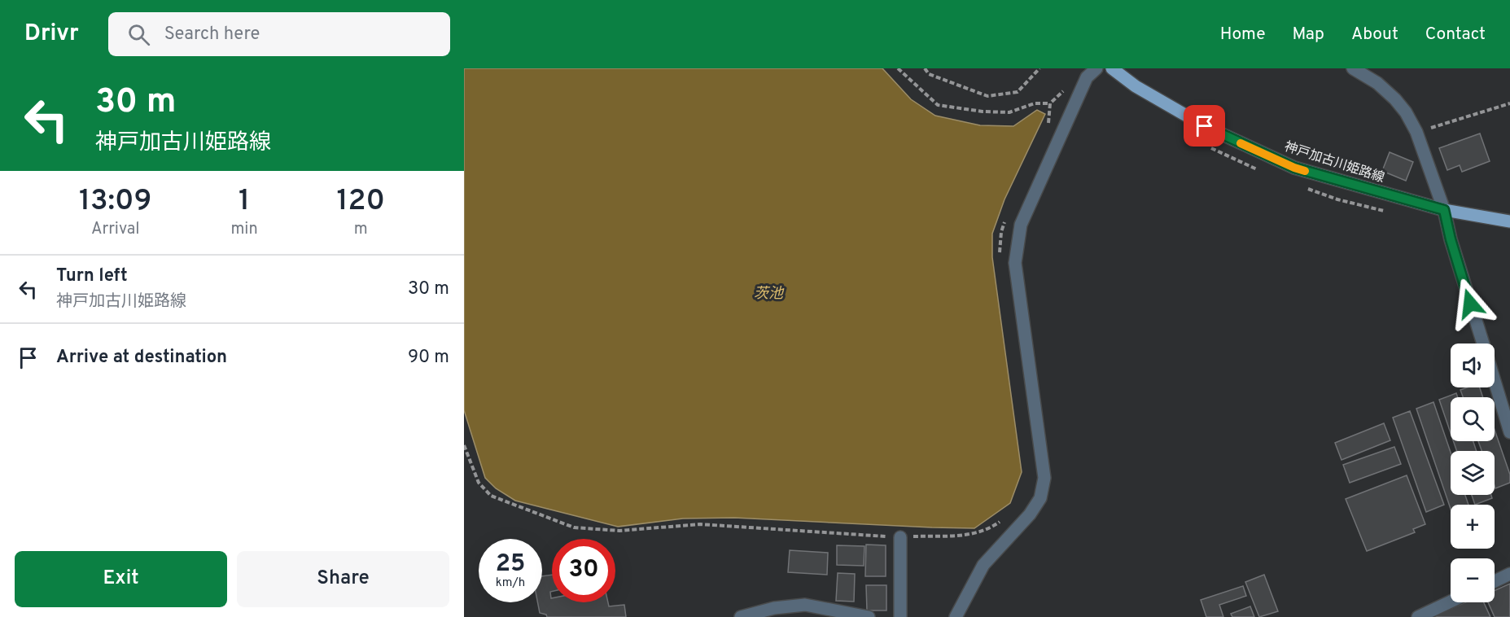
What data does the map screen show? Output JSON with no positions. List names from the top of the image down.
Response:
{
  "streets": {
    "main road": ["神戸加古川姫路線"]
  },
  "water": ["茨池"],
  "page": {
    "header": "Drivr",
    "search": "Search here",
    "nav": [
      "Home",
      "Map",
      "About",
      "Contact"
    ],
    "turn": ["30 m", "神戸加古川姫路線"],
    "eta": [
      "13:09",
      "Arrival",
      "1",
      "min",
      "120",
      "m"
    ],
    "list": [
      {
        "name": "Turn left",
        "note": "神戸加古川姫路線",
        "value": "30 m"
      },
      {
        "name": "Arrive at destination",
        "value": "90 m"
      }
    ],
    "map_buttons": ["+", "−"],
    "speed": "25 km/h",
    "limit": "30",
    "buttons": ["Exit", "Share"]
  }
}
